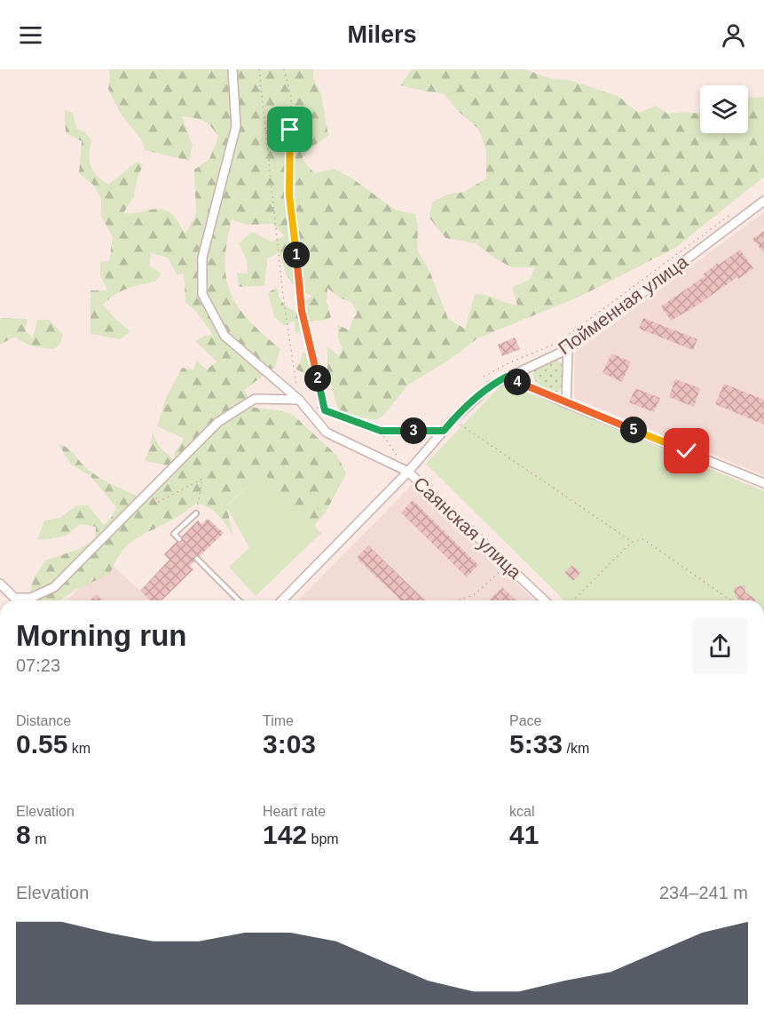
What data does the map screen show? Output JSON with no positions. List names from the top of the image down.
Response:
{
  "streets": {
    "street": ["Пойменная улица", "Саянская улица"]
  },
  "crossings": [
    ["Пойменная улица", "Саянская улица"]
  ],
  "page": {
    "header": "Milers",
    "pins": [
      "1",
      "2",
      "4",
      "5",
      "3"
    ],
    "heading": ["Morning run", "07:23"],
    "stats": [
      ["Distance", "0.55 km"],
      ["Time", "3:03"],
      ["Pace", "5:33 /km"],
      ["Elevation", "8 m"],
      ["Heart rate", "142 bpm"],
      ["kcal", "41"]
    ],
    "chart": ["Elevation", "234–241 m"]
  }
}
